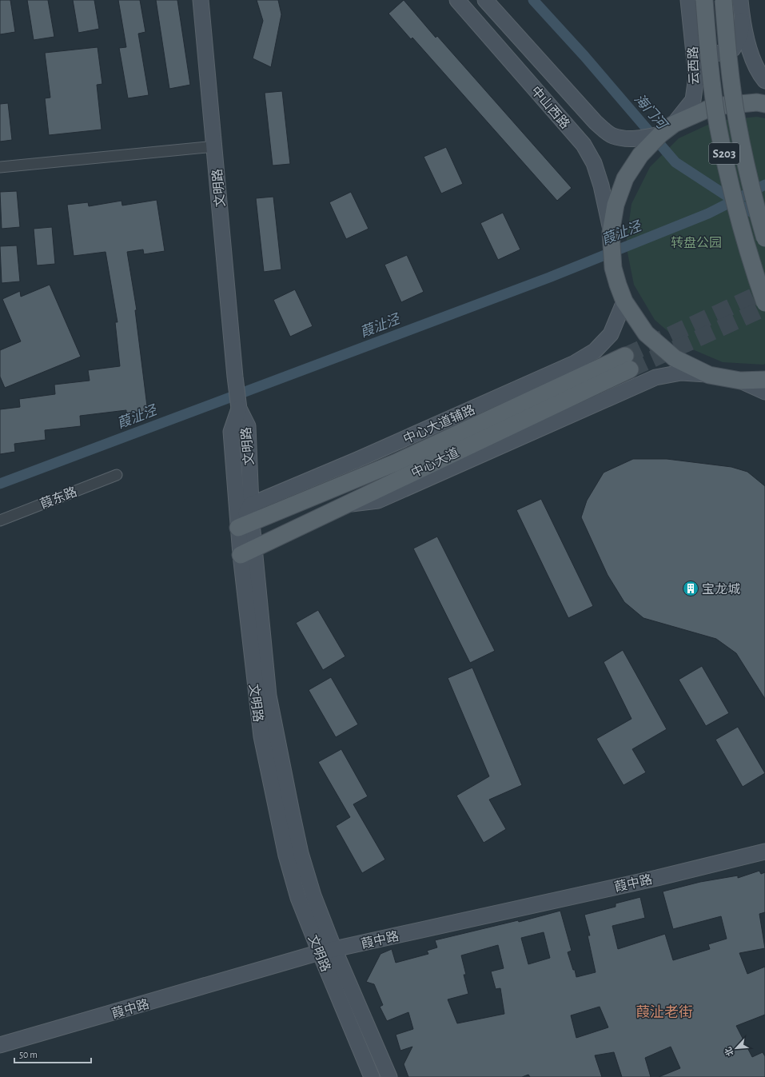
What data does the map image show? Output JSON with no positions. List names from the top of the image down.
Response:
{
  "streets": {
    "main road": [
      "云西路",
      "中山西路",
      "S203",
      "文明路",
      "中心大道辅路",
      "中心大道",
      "葭中路"
    ],
    "street": ["葭东路"]
  },
  "crossings": [
    ["云西路", "中山西路"],
    ["文明路", "中心大道辅路"],
    ["文明路", "中心大道"],
    ["文明路", "葭中路"]
  ],
  "districts": ["葭沚老街"],
  "water": ["海门河", "葭沚泾"],
  "parks": ["转盘公园"],
  "places": {
    "building": ["宝龙城"]
  },
  "scale_bar": "50 m",
  "north": "bottom left"
}
